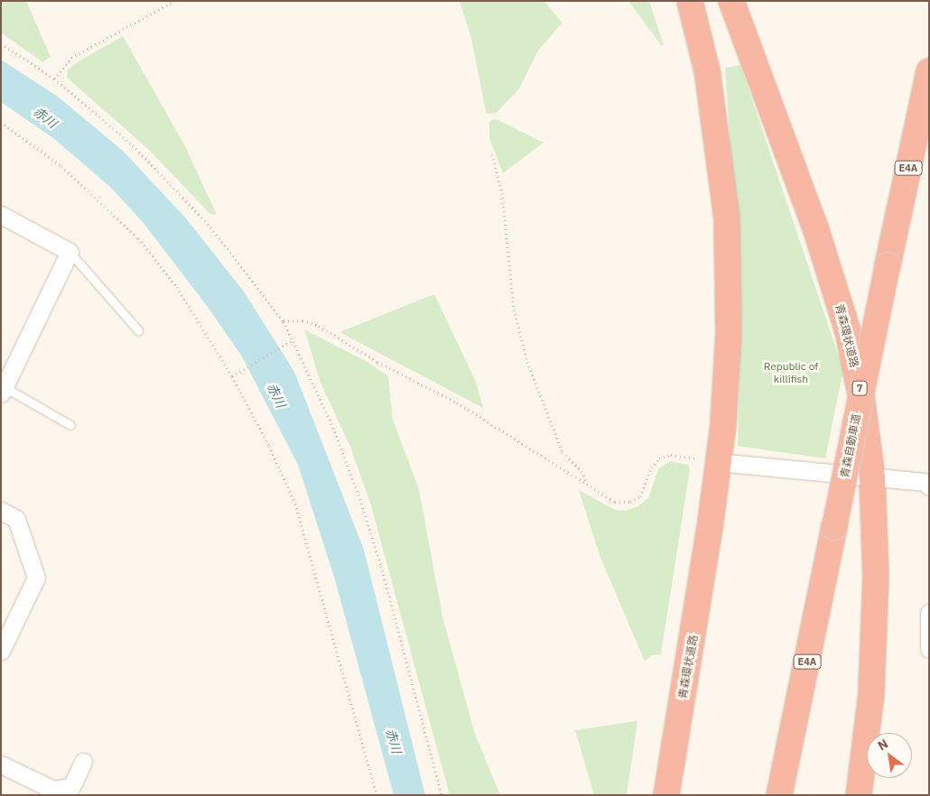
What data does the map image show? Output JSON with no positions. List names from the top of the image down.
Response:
{
  "streets": {
    "highway": [
      "E4A",
      "青森環状道路",
      "7",
      "青森自動車道"
    ]
  },
  "water": ["赤川"],
  "parks": ["Republic of killifish"],
  "north": "top left"
}
